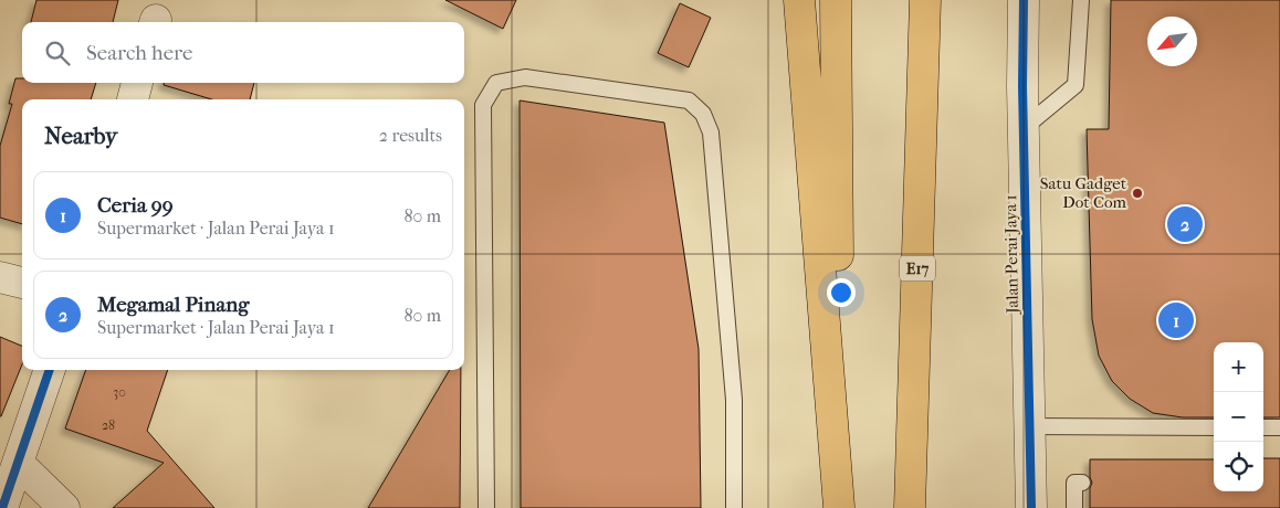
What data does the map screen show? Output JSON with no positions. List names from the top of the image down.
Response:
{
  "streets": {
    "highway": ["E17"],
    "street": ["Jalan Perai Jaya 1"]
  },
  "places": ["Satu Gadget Dot Com"],
  "house_numbers": ["30", "28"],
  "north": "bottom left",
  "page": {
    "search": "Search here",
    "heading": ["Nearby", "2 results"],
    "list": [
      {
        "mark": "1",
        "name": "Ceria 99",
        "note": "Supermarket · Jalan Perai Jaya 1",
        "value": "80 m"
      },
      {
        "mark": "2",
        "name": "Megamal Pinang",
        "note": "Supermarket · Jalan Perai Jaya 1",
        "value": "80 m"
      }
    ],
    "pins": ["2", "1"],
    "map_buttons": ["+", "−"]
  }
}
